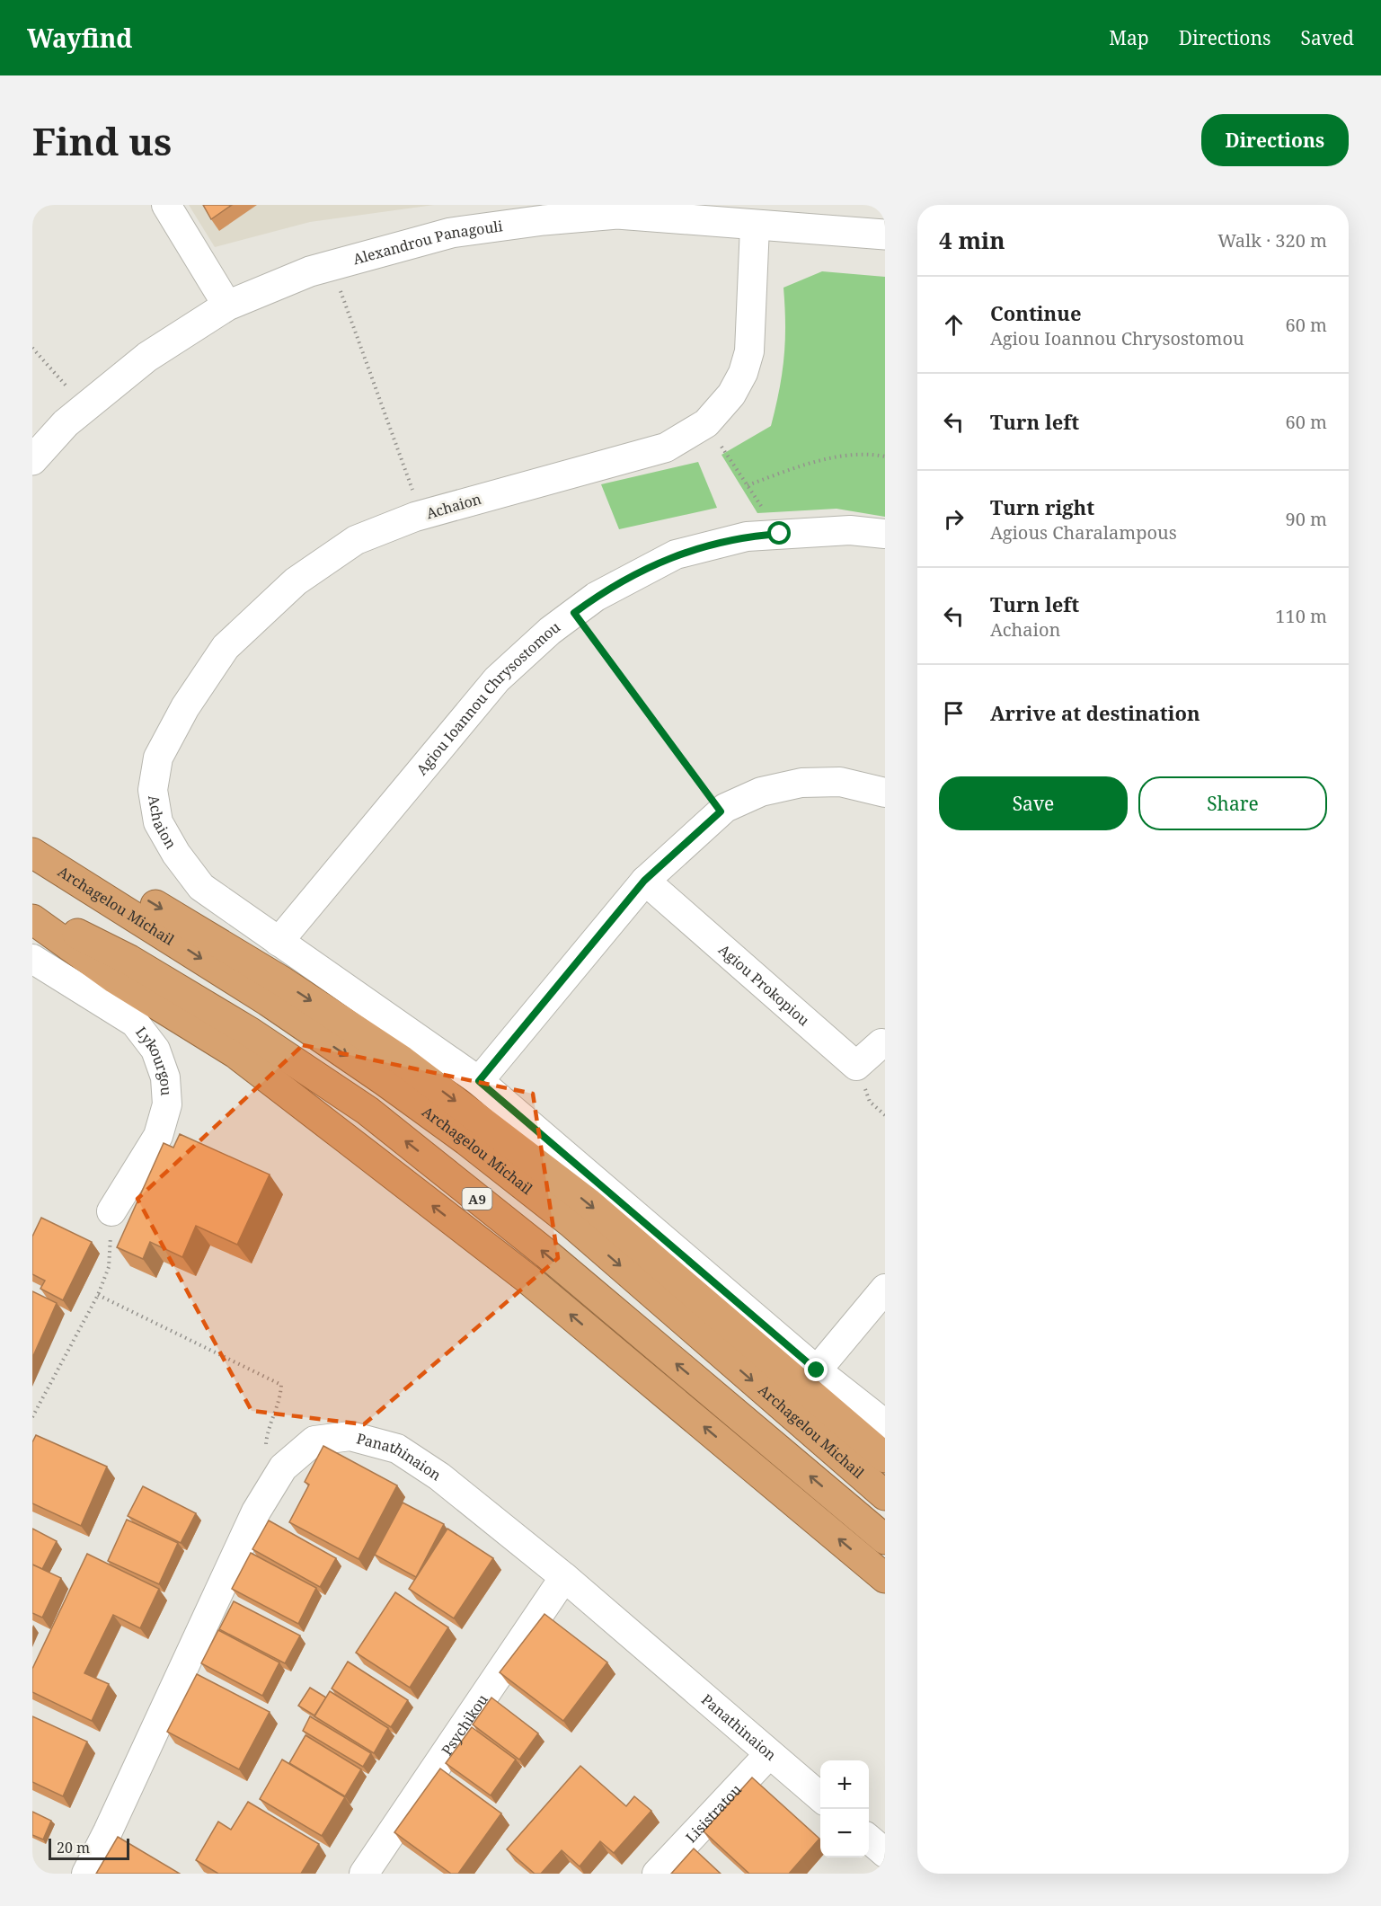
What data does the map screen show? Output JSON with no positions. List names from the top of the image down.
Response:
{
  "streets": {
    "highway": ["Archagelou Michail", "A9"],
    "street": [
      "Alexandrou Panagouli",
      "Achaion",
      "Agiou Ioannou Chrysostomou",
      "Agiou Prokopiou",
      "Lykourgou",
      "Panathinaion",
      "Psychikou",
      "Lisistratou"
    ]
  },
  "crossings": [
    ["Alexandrou Panagouli", "Achaion"],
    ["Achaion", "Agiou Ioannou Chrysostomou"],
    ["Panathinaion", "Psychikou"],
    ["Panathinaion", "Lisistratou"]
  ],
  "scale_bar": "20 m",
  "page": {
    "header": "Wayfind",
    "nav": ["Map", "Directions", "Saved"],
    "buttons": [
      "Directions",
      ["Save", "Share"]
    ],
    "title": "Find us",
    "heading": ["4 min", "Walk · 320 m"],
    "list": [
      ["Continue", "Agiou Ioannou Chrysostomou", "60 m"],
      ["Turn left", "60 m"],
      ["Turn right", "Agious Charalampous", "90 m"],
      ["Turn left", "Achaion", "110 m"],
      "Arrive at destination"
    ],
    "map_buttons": ["+", "−"],
    "scale": "20 m"
  }
}
